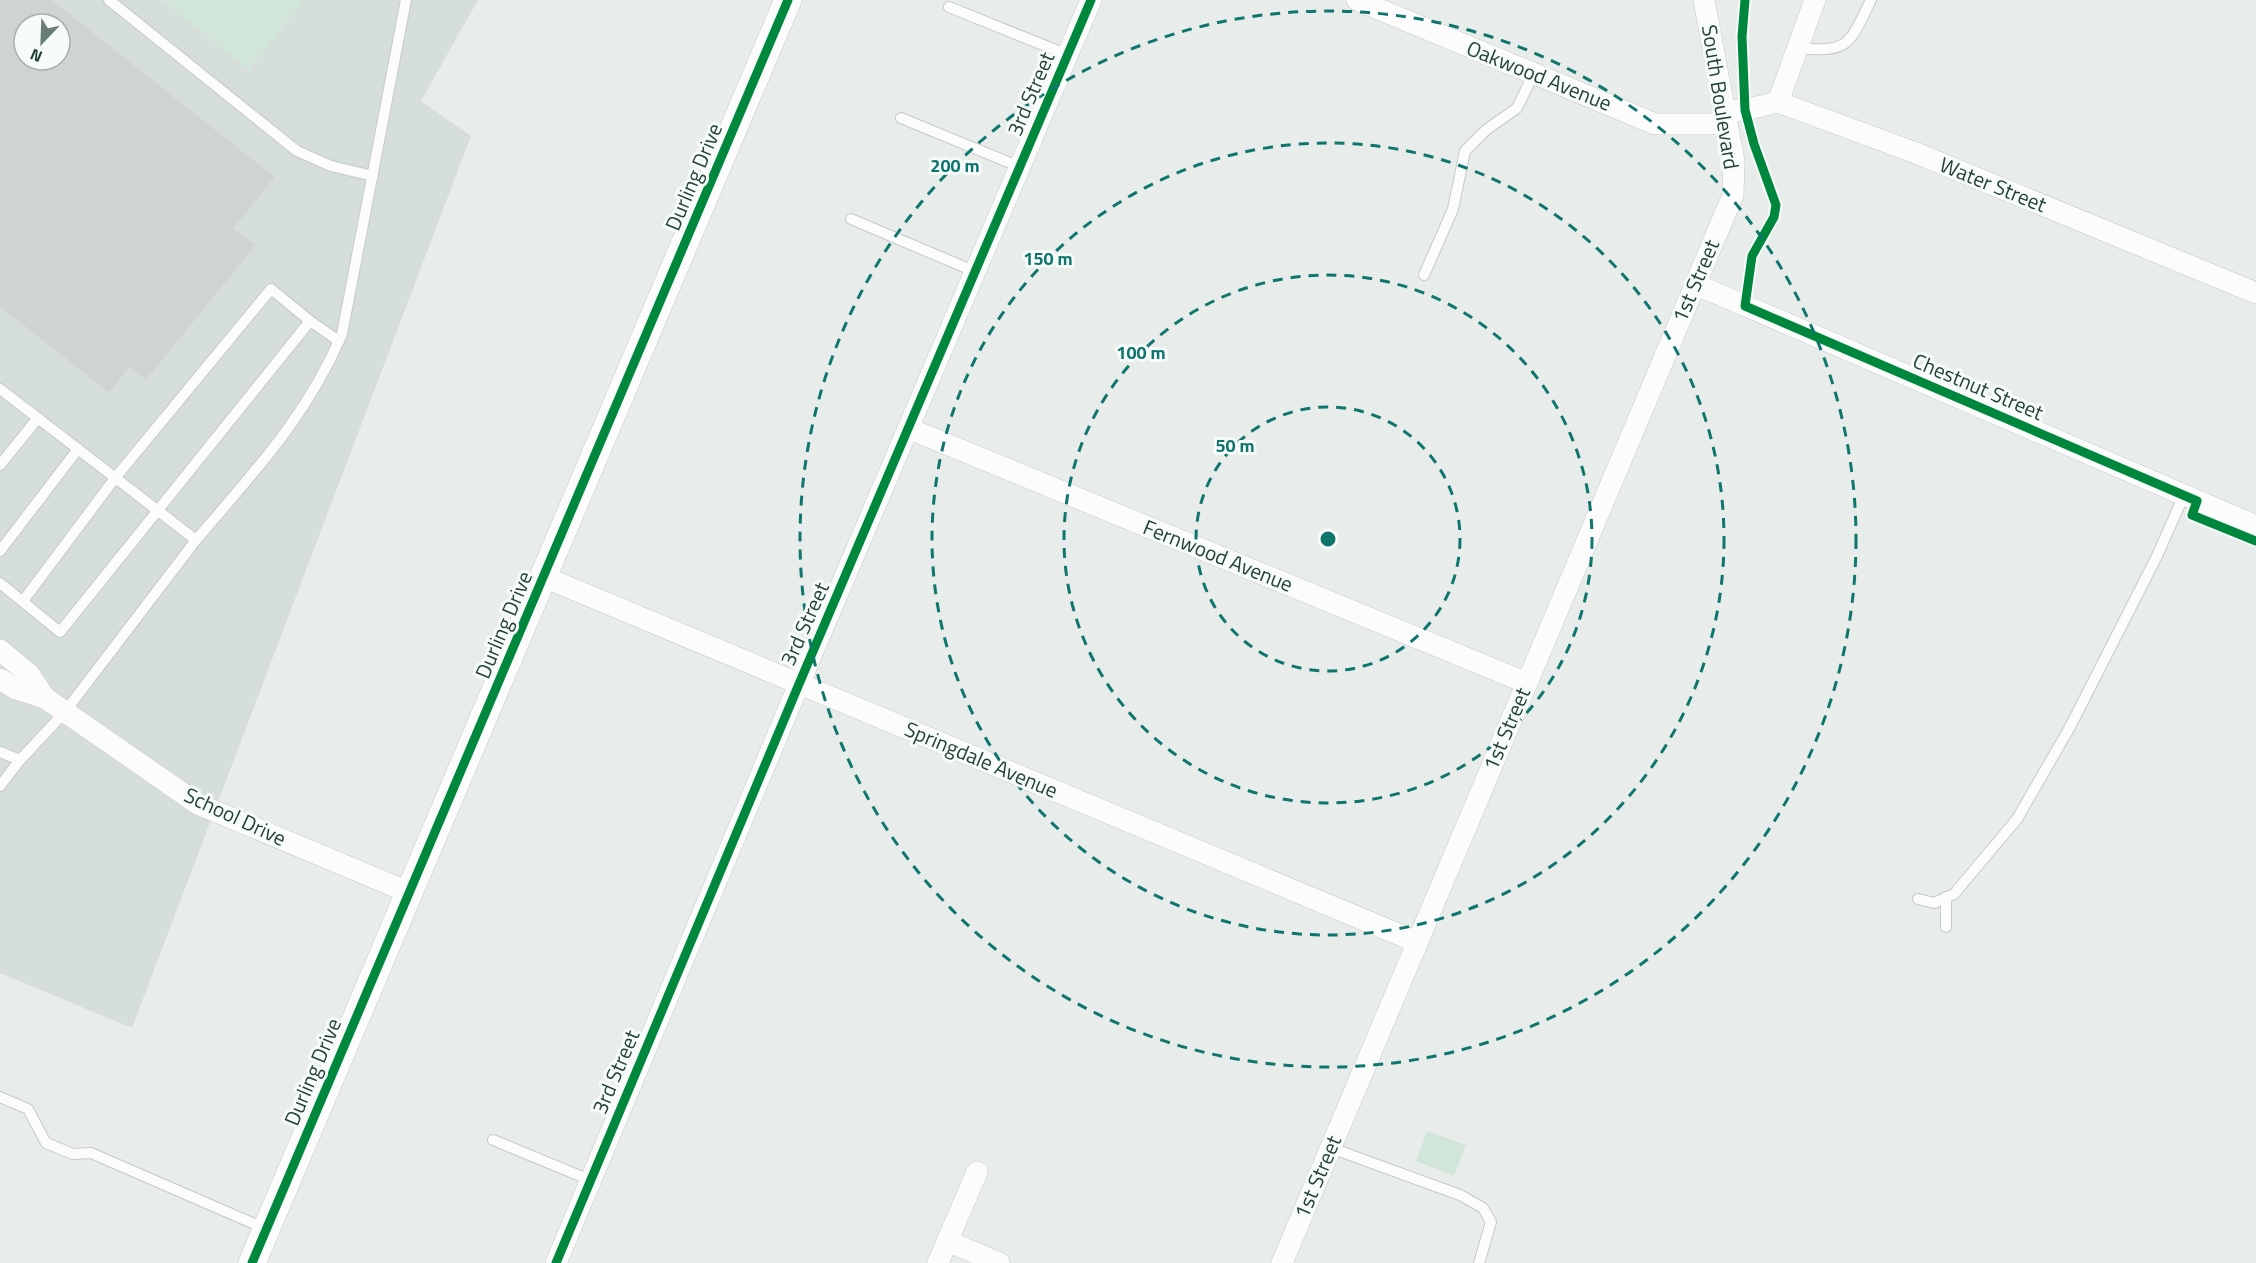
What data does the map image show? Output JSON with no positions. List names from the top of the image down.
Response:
{
  "streets": {
    "street": [
      "Oakwood Avenue",
      "3rd Street",
      "South Boulevard",
      "Durling Drive",
      "Water Street",
      "1st Street",
      "Chestnut Street",
      "Fernwood Avenue",
      "Springdale Avenue",
      "School Drive"
    ]
  },
  "crossings": [
    ["Oakwood Avenue", "South Boulevard"],
    ["3rd Street", "Fernwood Avenue"],
    ["3rd Street", "Springdale Avenue"],
    ["South Boulevard", "1st Street"],
    ["Durling Drive", "Springdale Avenue"],
    ["Durling Drive", "School Drive"],
    ["1st Street", "Chestnut Street"],
    ["1st Street", "Fernwood Avenue"],
    ["1st Street", "Springdale Avenue"]
  ],
  "north": "bottom left",
  "rings": [
    "200 m",
    "150 m",
    "100 m",
    "50 m"
  ]
}
